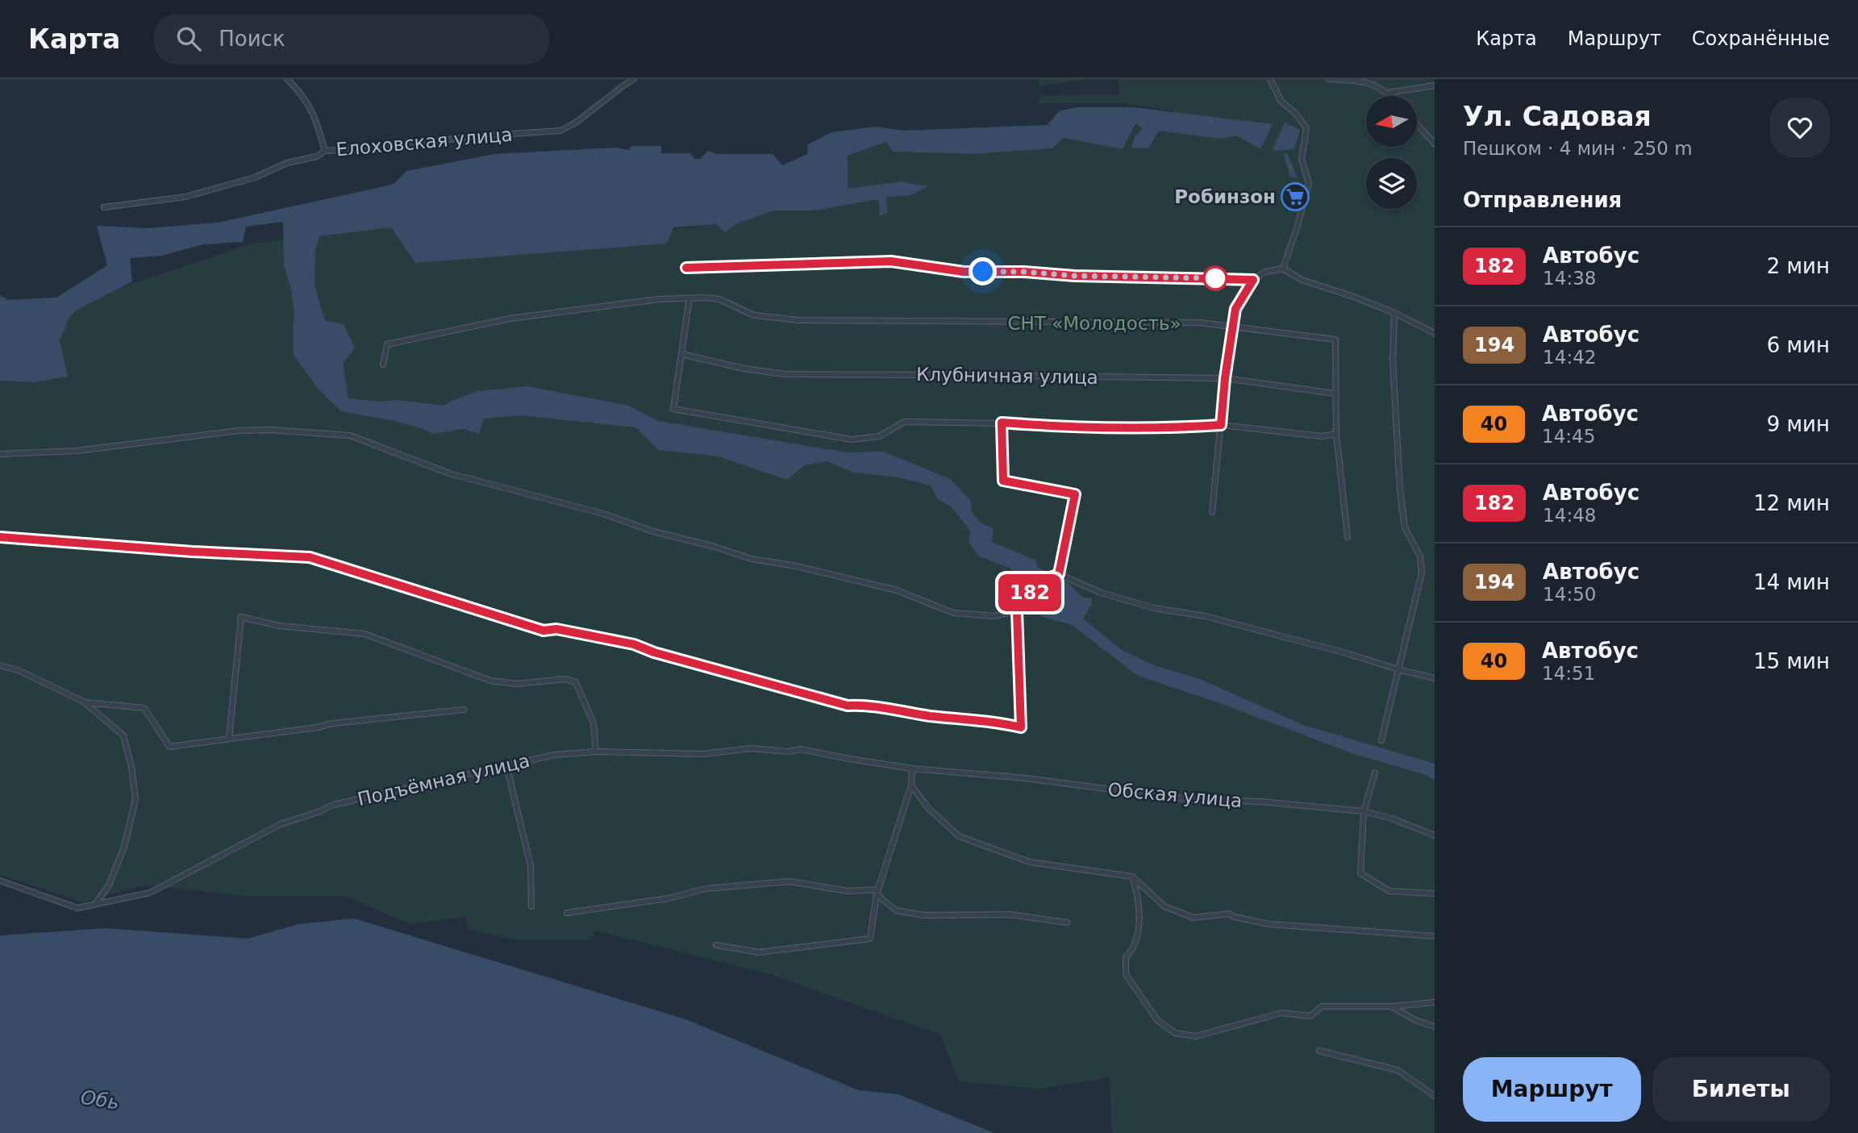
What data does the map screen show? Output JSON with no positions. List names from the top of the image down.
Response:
{
  "streets": {
    "street": [
      "Елоховская улица",
      "Клубничная улица",
      "Подъёмная улица",
      "Обская улица"
    ]
  },
  "crossings": [
    ["Подъёмная улица", "Обская улица"]
  ],
  "water": ["Обь"],
  "parks": ["СНТ «Молодость»"],
  "places": {
    "supermarket": ["Робинзон"]
  },
  "lines": ["bus line 182"],
  "north": "left",
  "page": {
    "header": "Карта",
    "search": "Поиск",
    "nav": ["Карта", "Маршрут", "Сохранённые"],
    "on_map": "182",
    "heading": [
      ["Ул. Садовая", "Пешком · 4 мин · 250 m"],
      "Отправления"
    ],
    "list": [
      {
        "mark": "182",
        "name": "Автобус",
        "note": "14:38",
        "value": "2 мин"
      },
      {
        "mark": "194",
        "name": "Автобус",
        "note": "14:42",
        "value": "6 мин"
      },
      {
        "mark": "40",
        "name": "Автобус",
        "note": "14:45",
        "value": "9 мин"
      },
      {
        "mark": "182",
        "name": "Автобус",
        "note": "14:48",
        "value": "12 мин"
      },
      {
        "mark": "194",
        "name": "Автобус",
        "note": "14:50",
        "value": "14 мин"
      },
      {
        "mark": "40",
        "name": "Автобус",
        "note": "14:51",
        "value": "15 мин"
      }
    ],
    "buttons": ["Маршрут", "Билеты"]
  }
}
